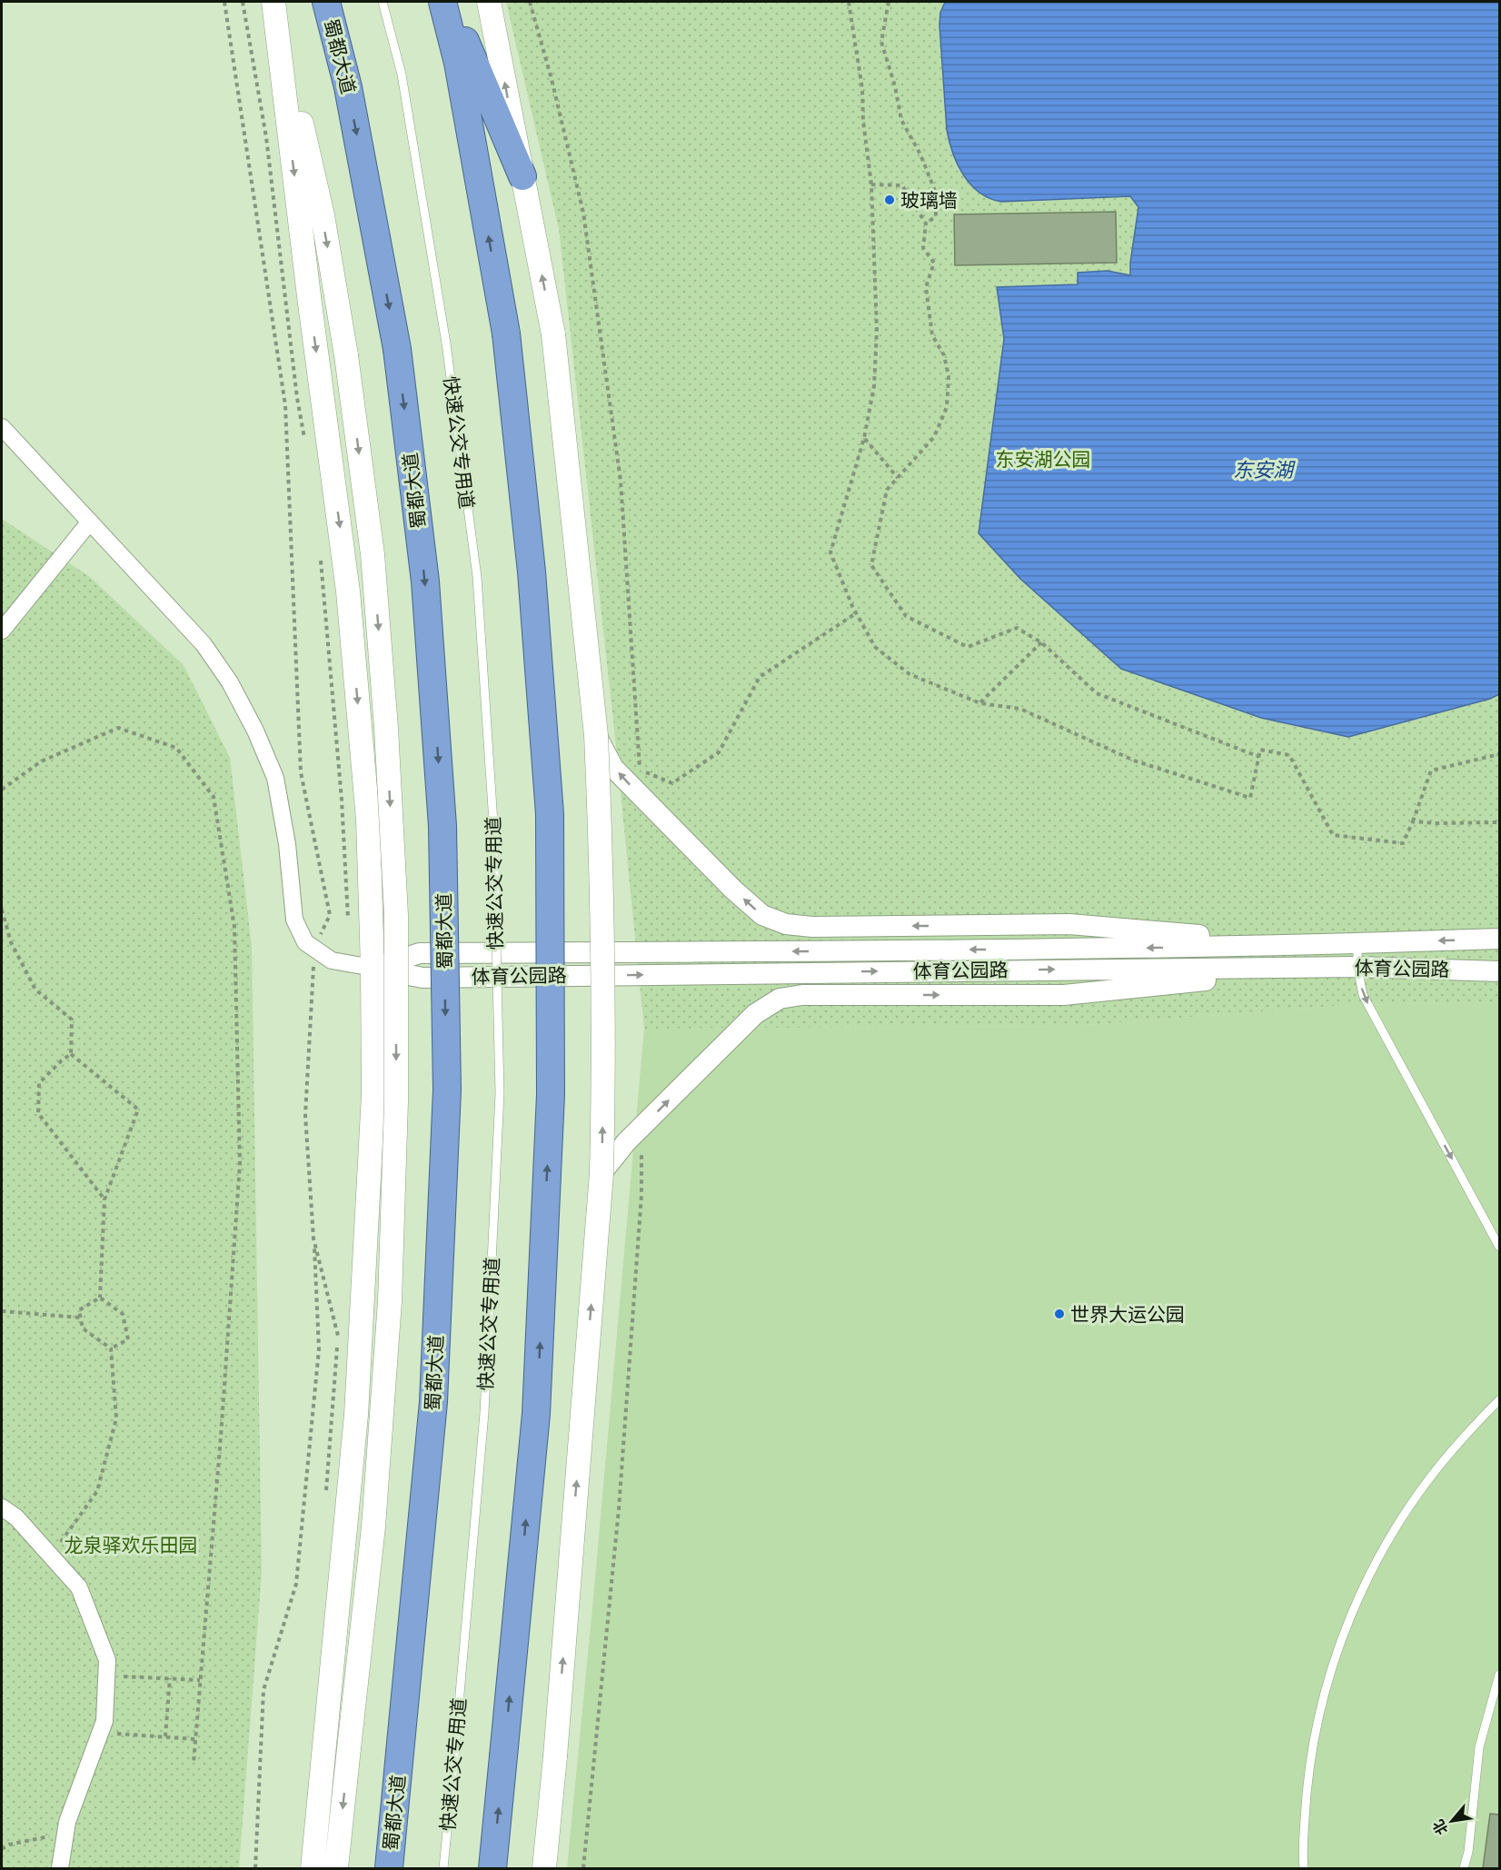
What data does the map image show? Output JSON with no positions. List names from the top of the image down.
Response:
{
  "streets": {
    "highway": ["蜀都大道"],
    "street": ["体育公园路"],
    "lane": ["快速公交专用道"]
  },
  "water": ["东安湖"],
  "parks": ["东安湖公园", "龙泉驿欢乐田园"],
  "places": ["玻璃墙", "世界大运公园"],
  "north": "bottom left"
}
